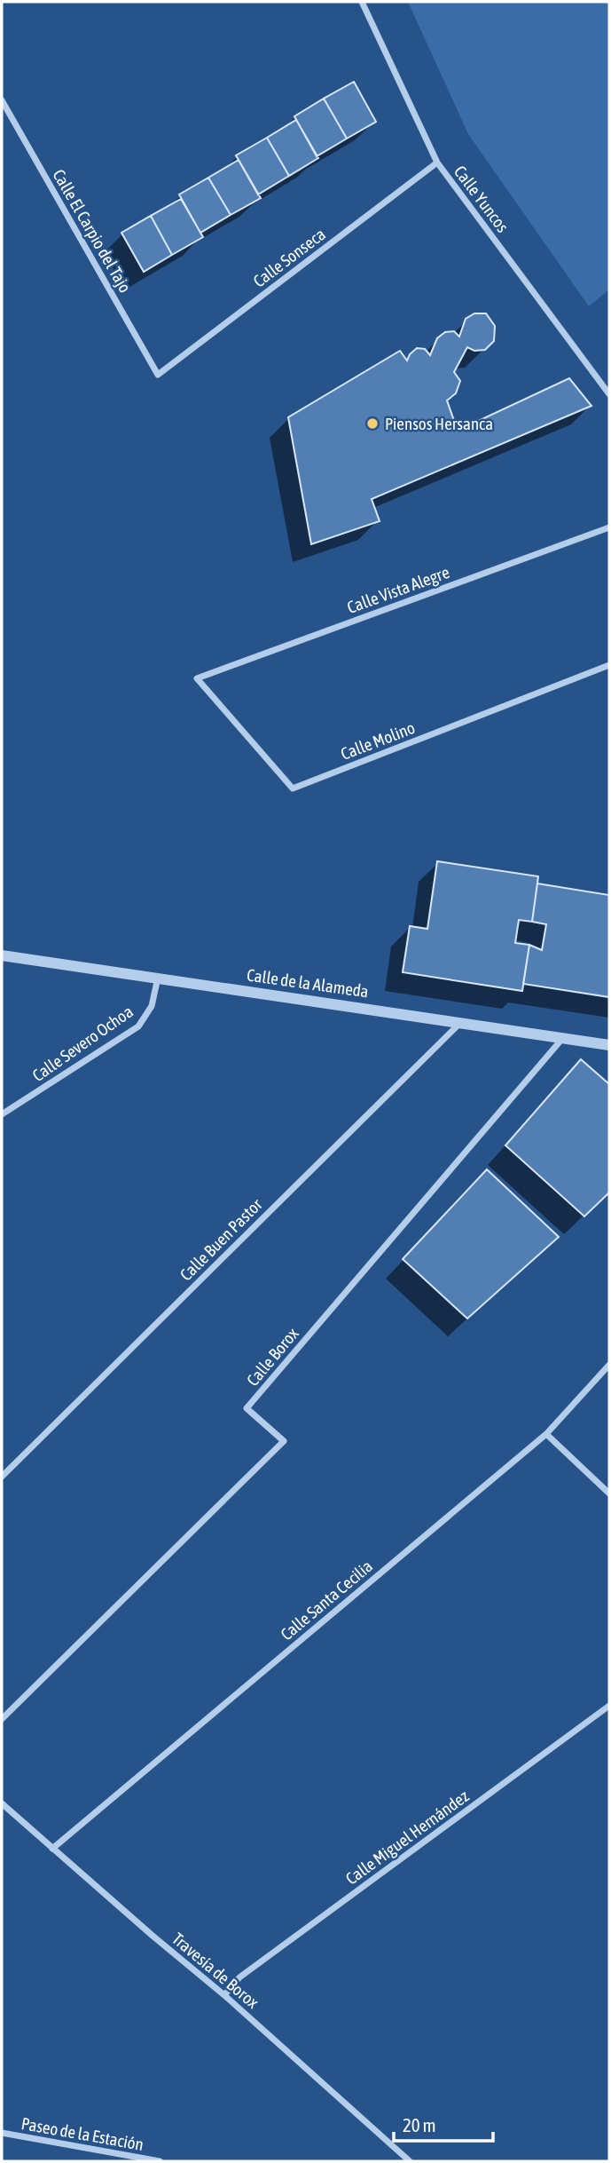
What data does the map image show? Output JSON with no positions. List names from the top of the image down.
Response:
{
  "streets": {
    "street": [
      "Calle Yuncos",
      "Calle El Carpio del Tajo",
      "Calle Sonseca",
      "Calle Vista Alegre",
      "Calle Molino",
      "Calle de la Alameda",
      "Calle Severo Ochoa",
      "Calle Buen Pastor",
      "Calle Borox",
      "Calle Santa Cecilia",
      "Calle Miguel Hernández",
      "Travesía de Borox",
      "Paseo de la Estación"
    ]
  },
  "crossings": [
    ["Calle Yuncos", "Calle Sonseca"],
    ["Calle El Carpio del Tajo", "Calle Sonseca"],
    ["Calle Vista Alegre", "Calle Molino"],
    ["Calle de la Alameda", "Calle Severo Ochoa"],
    ["Calle de la Alameda", "Calle Buen Pastor"],
    ["Calle de la Alameda", "Calle Borox"],
    ["Calle Santa Cecilia", "Travesía de Borox"],
    ["Calle Miguel Hernández", "Travesía de Borox"]
  ],
  "places": ["Piensos Hersanca"],
  "scale_bar": "20 m"
}
